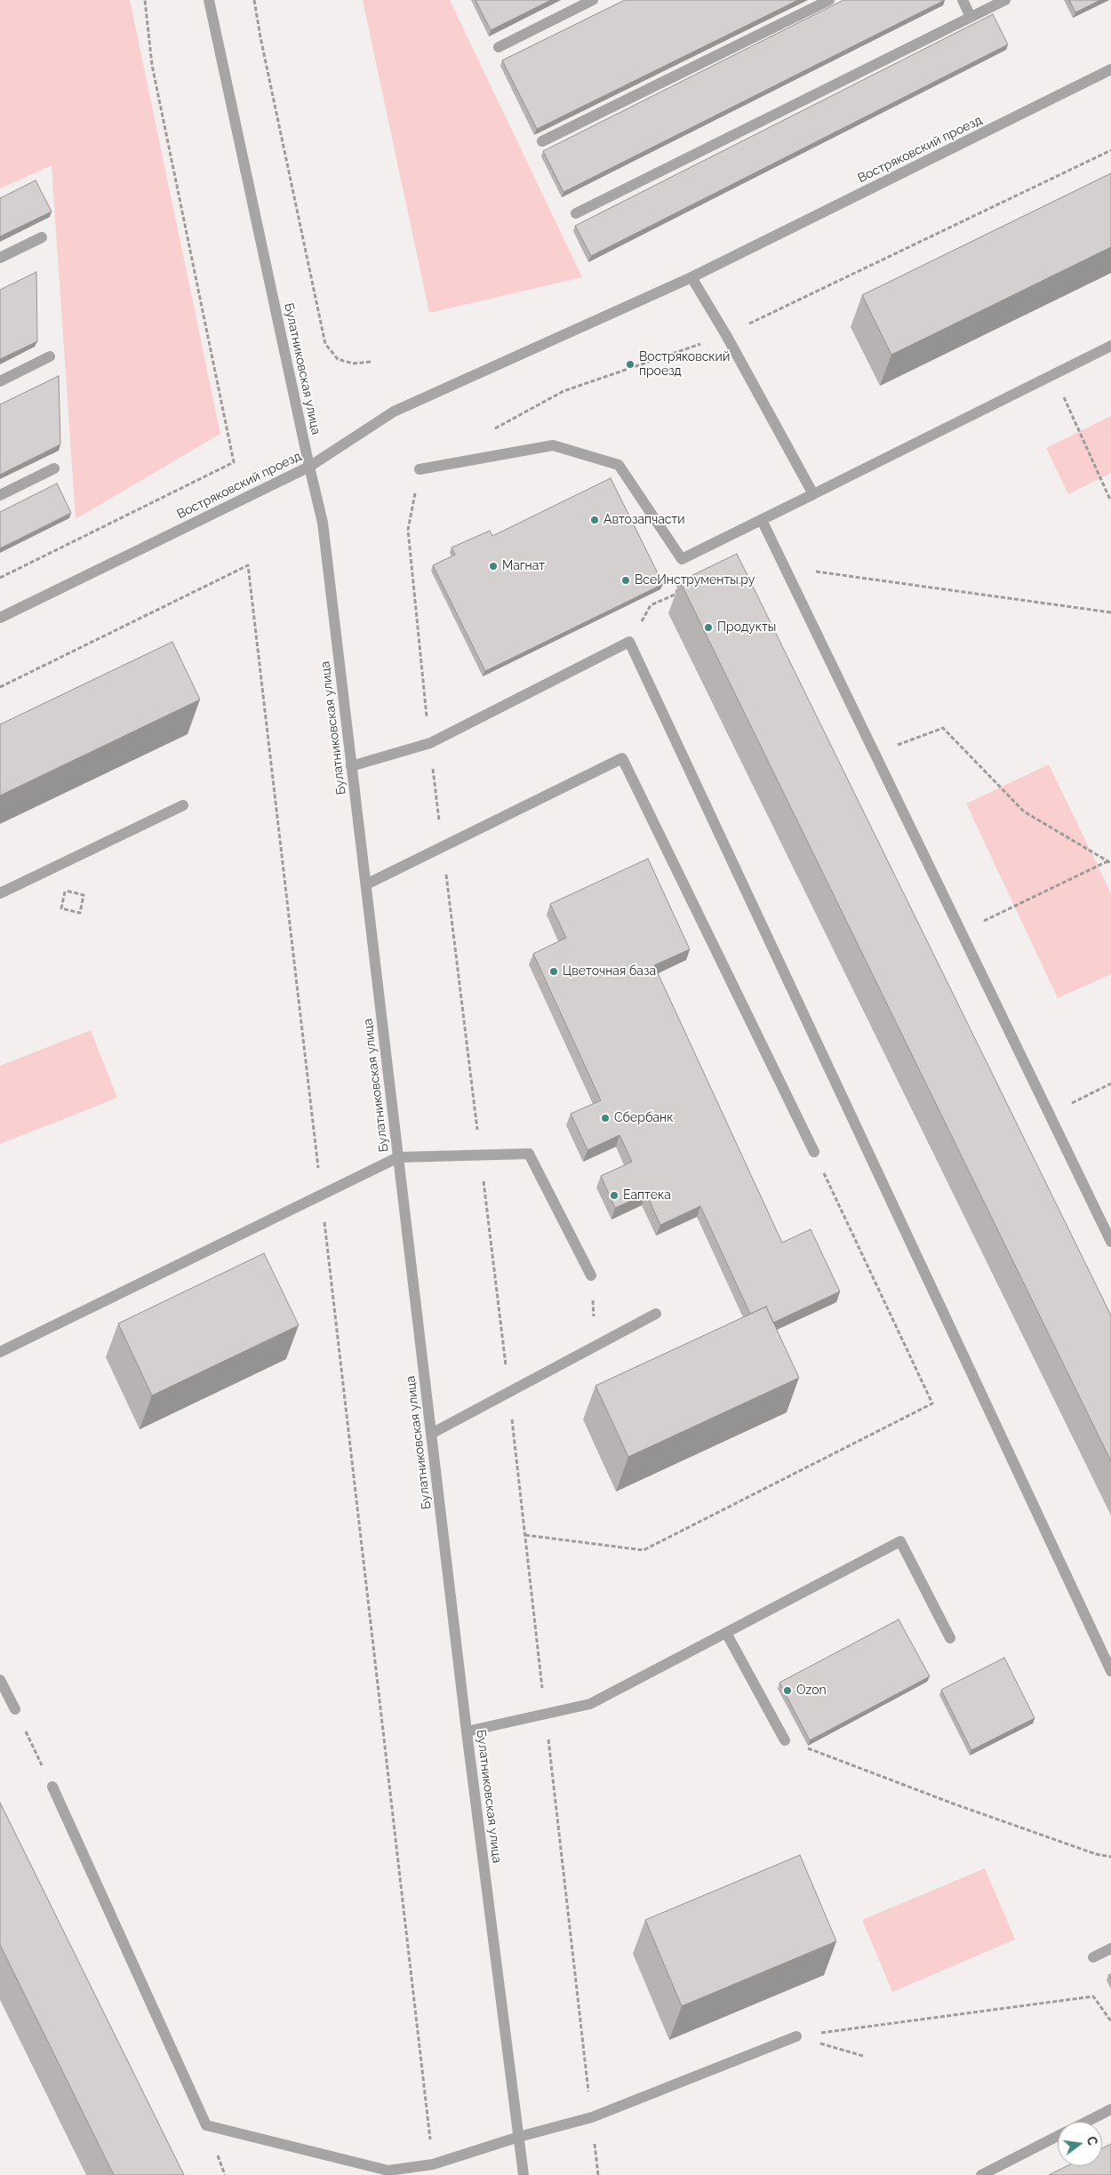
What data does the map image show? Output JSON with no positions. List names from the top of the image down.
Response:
{
  "streets": {
    "street": ["Востряковский проезд", "Булатниковская улица"]
  },
  "crossings": [
    ["Востряковский проезд", "Булатниковская улица"]
  ],
  "places": [
    "Востряковский проезд",
    "Автозапчасти",
    "Магнат",
    "ВсеИнструменты.ру",
    "Продукты",
    "Цветочная база",
    "Сбербанк",
    "Еаптека",
    "Ozon"
  ],
  "north": "right"
}
